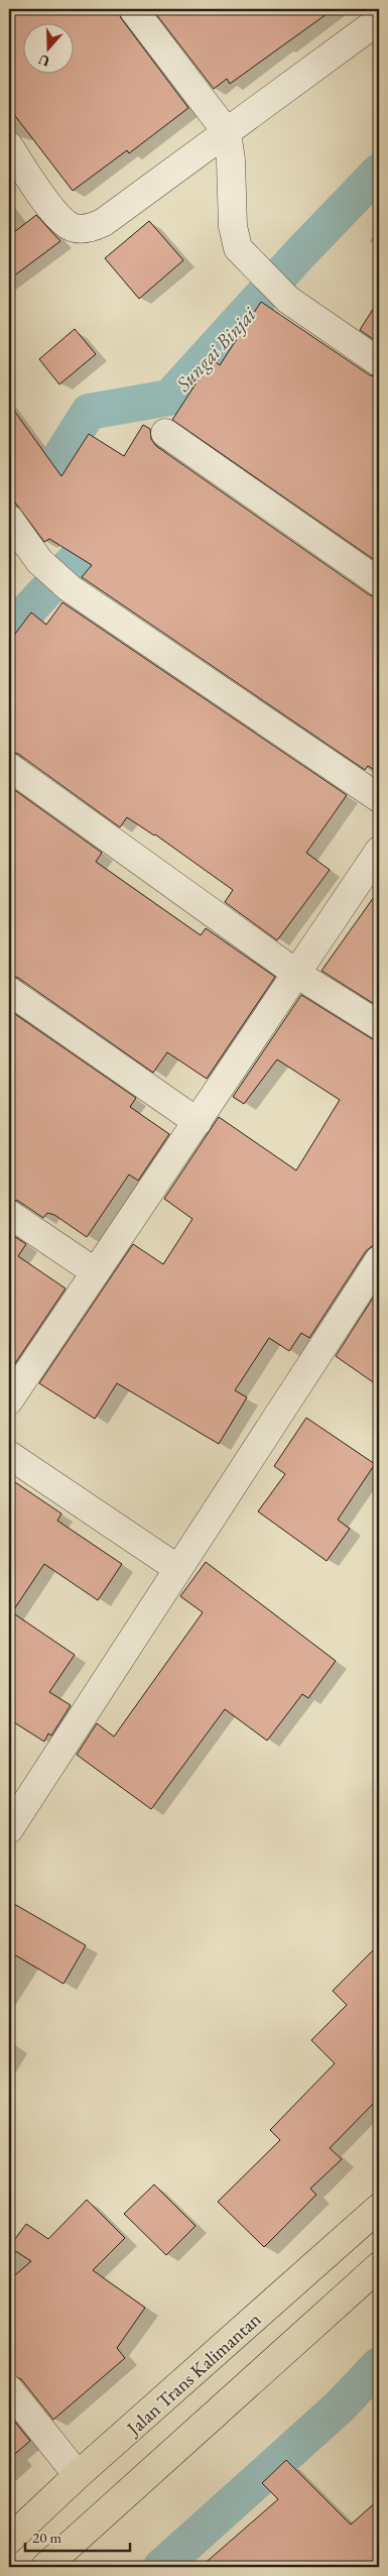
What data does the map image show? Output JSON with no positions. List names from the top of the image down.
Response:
{
  "streets": {
    "highway": ["Jalan Trans Kalimantan"]
  },
  "water": ["Sungai Binjai"],
  "scale_bar": "20 m",
  "north": "bottom"
}
